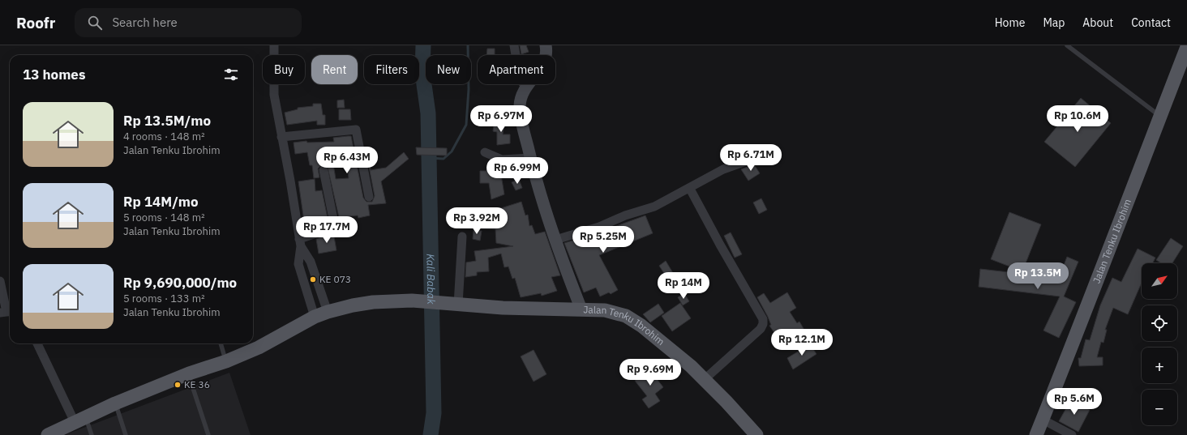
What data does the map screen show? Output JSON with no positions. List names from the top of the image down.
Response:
{
  "streets": {
    "main road": ["Jalan Tenku Ibrohim"]
  },
  "water": ["Kali Babak"],
  "places": ["KE 073", "KE 36"],
  "north": "top right",
  "page": {
    "header": "Roofr",
    "search": "Search here",
    "nav": [
      "Home",
      "Map",
      "About",
      "Contact"
    ],
    "chip": [
      "Buy",
      "Rent",
      "Filters",
      "New",
      "Apartment"
    ],
    "heading": "13 homes",
    "list": [
      {
        "name": "Rp 13.5M/mo",
        "note": "4 rooms · 148 m² · Jalan Tenku Ibrohim"
      },
      {
        "name": "Rp 14M/mo",
        "note": "5 rooms · 148 m² · Jalan Tenku Ibrohim"
      },
      {
        "name": "Rp 9,690,000/mo",
        "note": "5 rooms · 133 m² · Jalan Tenku Ibrohim"
      }
    ],
    "price": [
      "Rp 6.97M",
      "Rp 10.6M",
      "Rp 6.71M",
      "Rp 6.43M",
      "Rp 6.99M",
      "Rp 3.92M",
      "Rp 17.7M",
      "Rp 5.25M",
      "Rp 13.5M",
      "Rp 14M",
      "Rp 12.1M",
      "Rp 9.69M",
      "Rp 5.6M"
    ],
    "map_buttons": ["+", "−"]
  }
}
